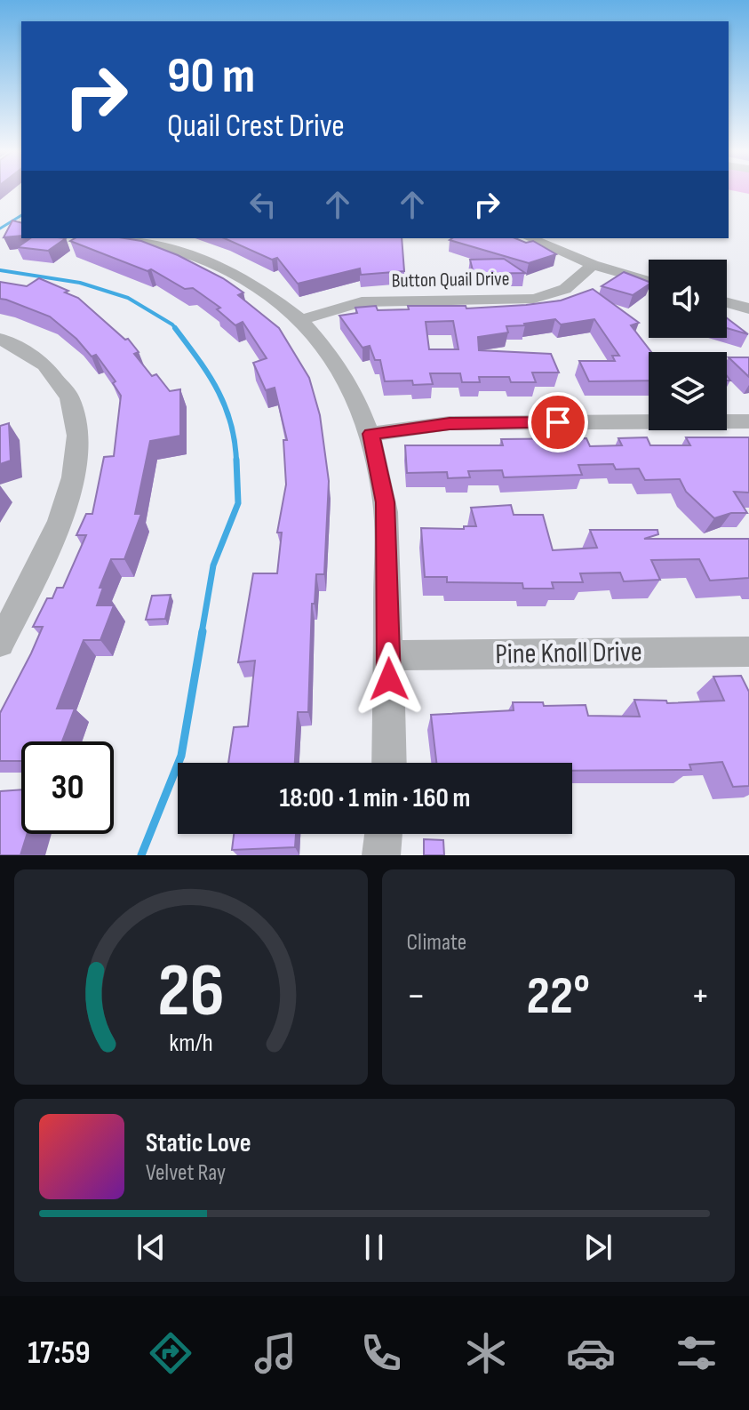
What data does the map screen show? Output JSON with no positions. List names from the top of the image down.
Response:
{
  "streets": {
    "street": ["Button Quail Drive", "Pine Knoll Drive"]
  },
  "page": {
    "turn": ["90 m", "Quail Crest Drive"],
    "limit": "30",
    "trip": "18:00 · 1 min · 160 m",
    "tile": "Climate",
    "heat": ["−", "22°", "+"],
    "song": ["Static Love", "Velvet Ray"],
    "tabs": "17:59",
    "gauge": ["26", "km/h"]
  }
}
